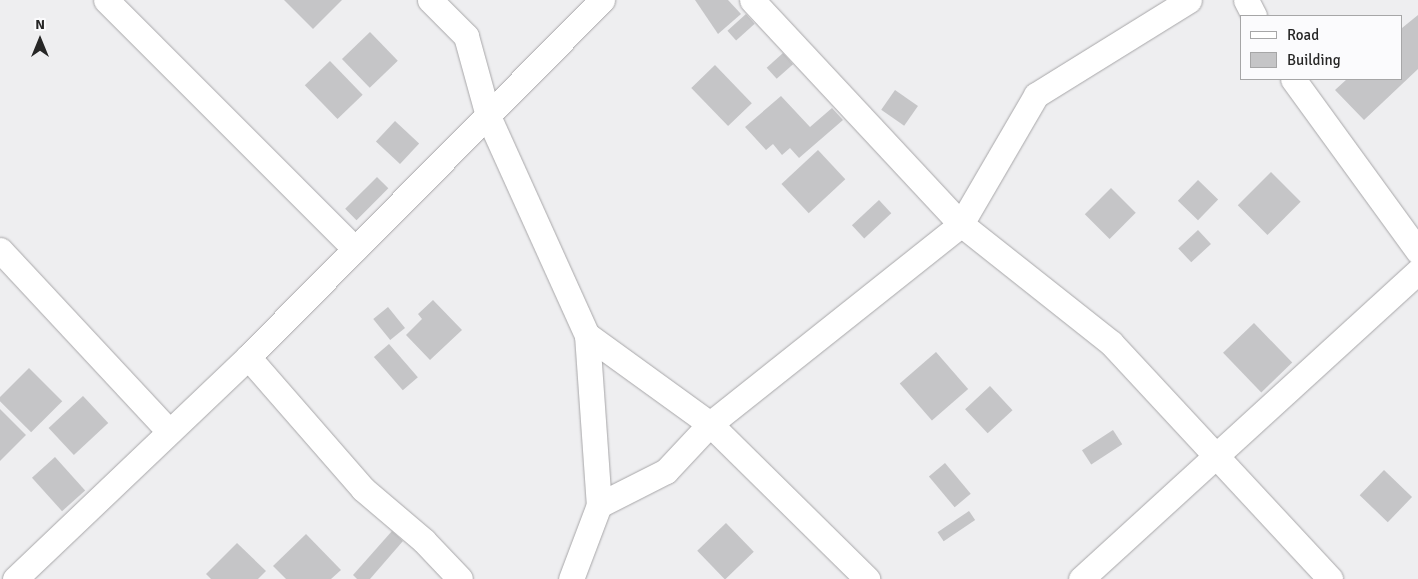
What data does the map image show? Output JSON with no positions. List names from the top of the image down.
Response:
{
  "legend": ["Road", "Building"],
  "north": "top"
}
